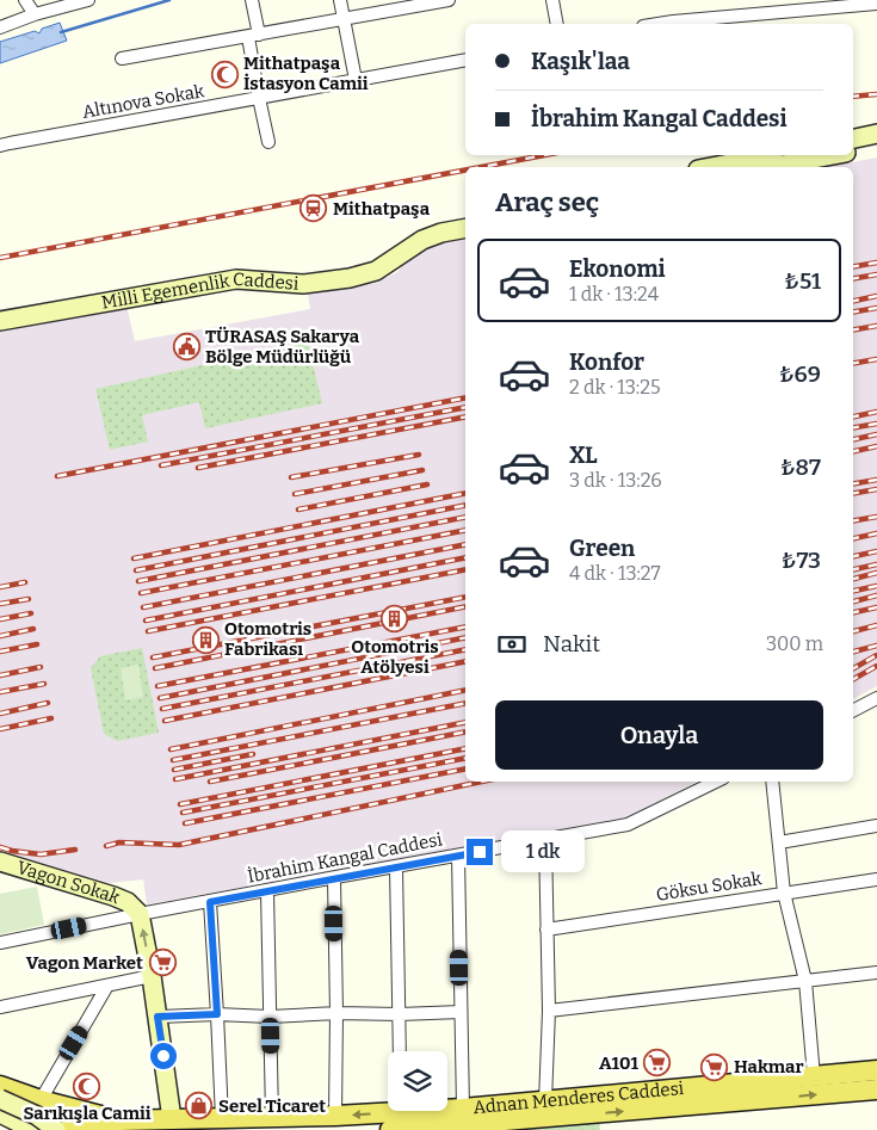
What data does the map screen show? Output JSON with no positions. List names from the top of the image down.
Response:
{
  "streets": {
    "main road": ["Milli Egemenlik Caddesi", "Vagon Sokak", "Adnan Menderes Caddesi"],
    "street": ["Altınova Sokak", "İbrahim Kangal Caddesi", "Göksu Sokak"]
  },
  "crossings": [
    ["İbrahim Kangal Caddesi", "Vagon Sokak"],
    ["Vagon Sokak", "Adnan Menderes Caddesi"]
  ],
  "places": {
    "mosque": ["Mithatpaşa İstasyon Camii", "Sarıkışla Camii"],
    "station": ["Mithatpaşa"],
    "public building": ["TÜRASAŞ Sakarya Bölge Müdürlüğü"],
    "building": ["Otomotris Atölyesi", "Otomotris Fabrikası"],
    "supermarket": ["Vagon Market", "A101", "Hakmar"],
    "shop": ["Serel Ticaret"]
  },
  "page": {
    "banner": ["Kaşık'laa", "İbrahim Kangal Caddesi"],
    "heading": "Araç seç",
    "list": [
      {
        "name": "Ekonomi",
        "note": "1 dk · 13:24",
        "value": "₺51"
      },
      {
        "name": "Konfor",
        "note": "2 dk · 13:25",
        "value": "₺69"
      },
      {
        "name": "XL",
        "note": "3 dk · 13:26",
        "value": "₺87"
      },
      {
        "name": "Green",
        "note": "4 dk · 13:27",
        "value": "₺73"
      }
    ],
    "pay": ["Nakit", "300 m"],
    "buttons": "Onayla",
    "bubble": "1 dk"
  }
}
